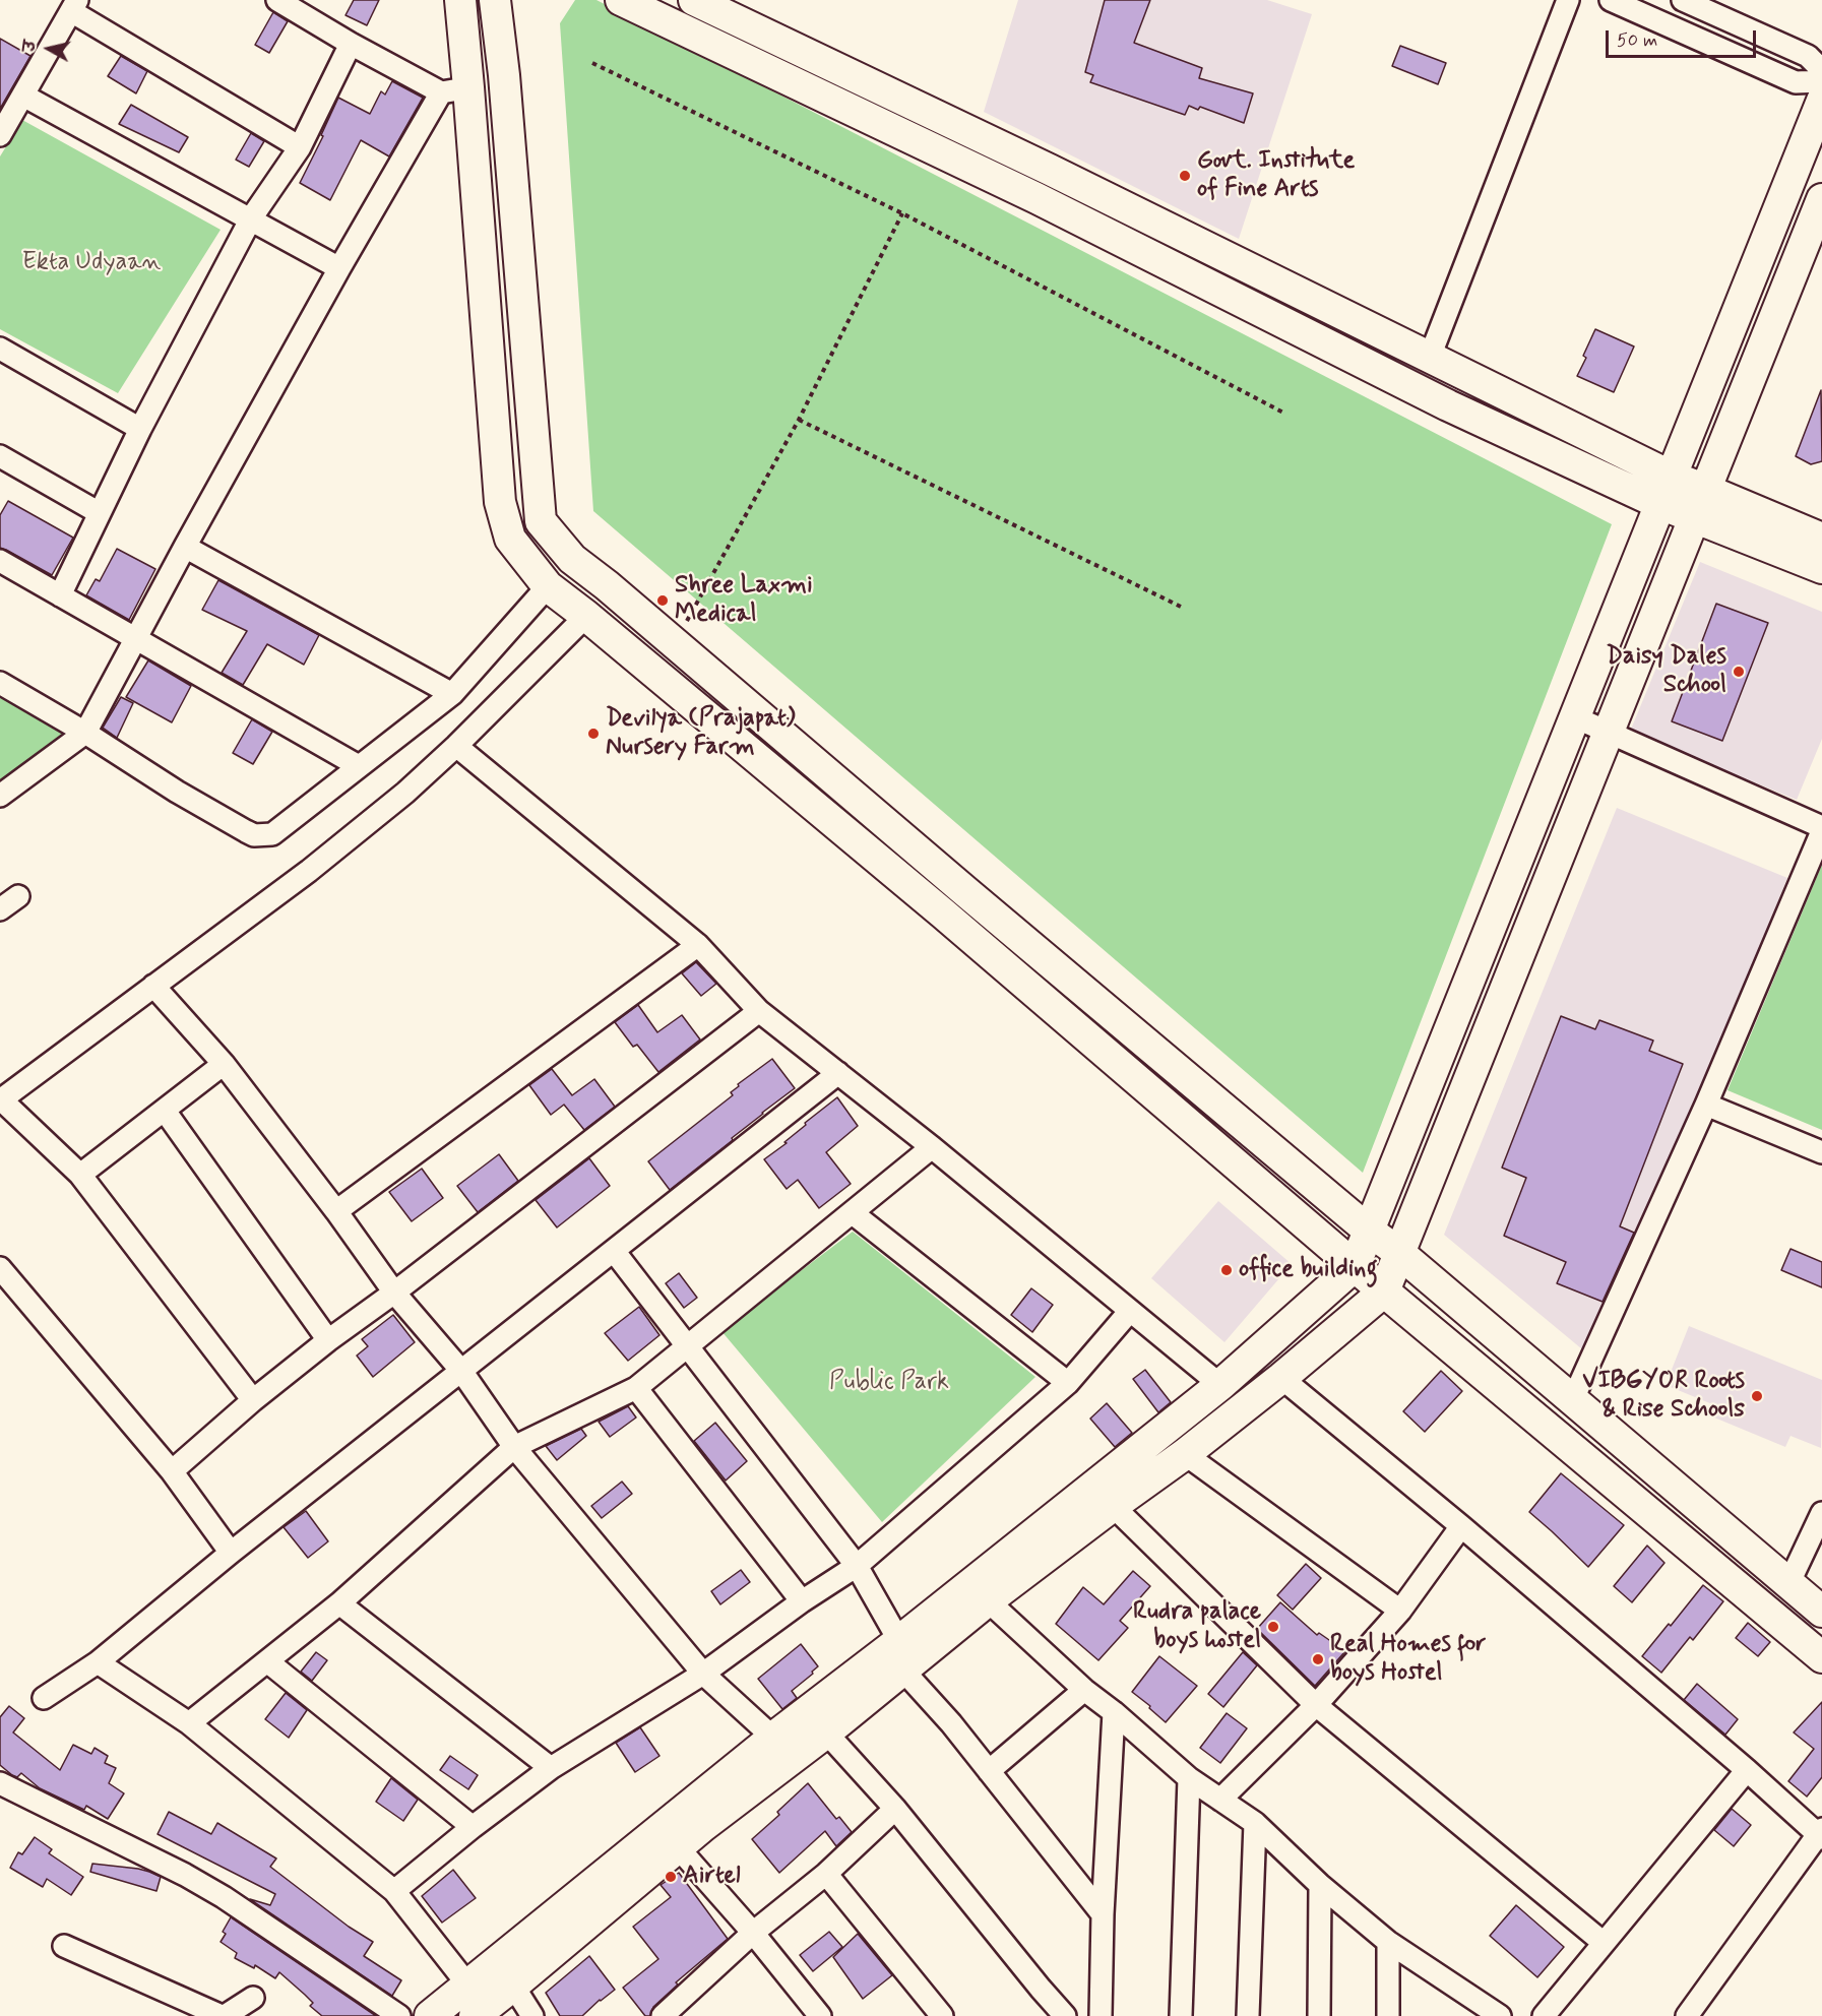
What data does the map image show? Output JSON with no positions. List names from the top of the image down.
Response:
{
  "parks": ["Ekta Udyaan", "Public Park"],
  "places": [
    "Govt. Institute of Fine Arts",
    "Shree Laxmi Medical",
    "Daisy Dales School",
    "Devilya (Prajapat) Nursery Farm",
    "office building",
    "VIBGYOR Roots & Rise Schools",
    "Rudra palace boys hostel",
    "Real Homes for boys Hostel",
    "Airtel"
  ],
  "scale_bar": "50 m",
  "north": "left"
}
